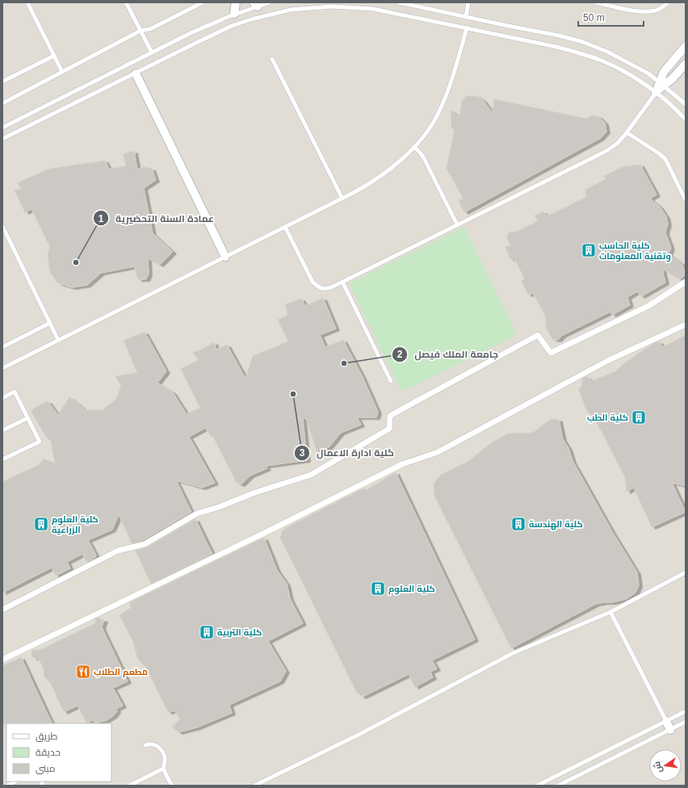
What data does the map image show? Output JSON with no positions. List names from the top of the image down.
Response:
{
  "places": {
    "building": [
      "كلية الحاسب وتقنية المعلومات",
      "كلية الطب",
      "كلية العلوم الزراعية",
      "كلية الهندسة",
      "كلية العلوم",
      "كلية التربية"
    ],
    "other": ["عمادة السنة التحضيرية", "جامعة الملك فيصل", "كلية ادارة الاعمال"],
    "restaurant": ["مطعم الطلاب"]
  },
  "legend": ["طريق", "حديقة", "مبنى"],
  "scale_bar": "50 m",
  "north": "left"
}
